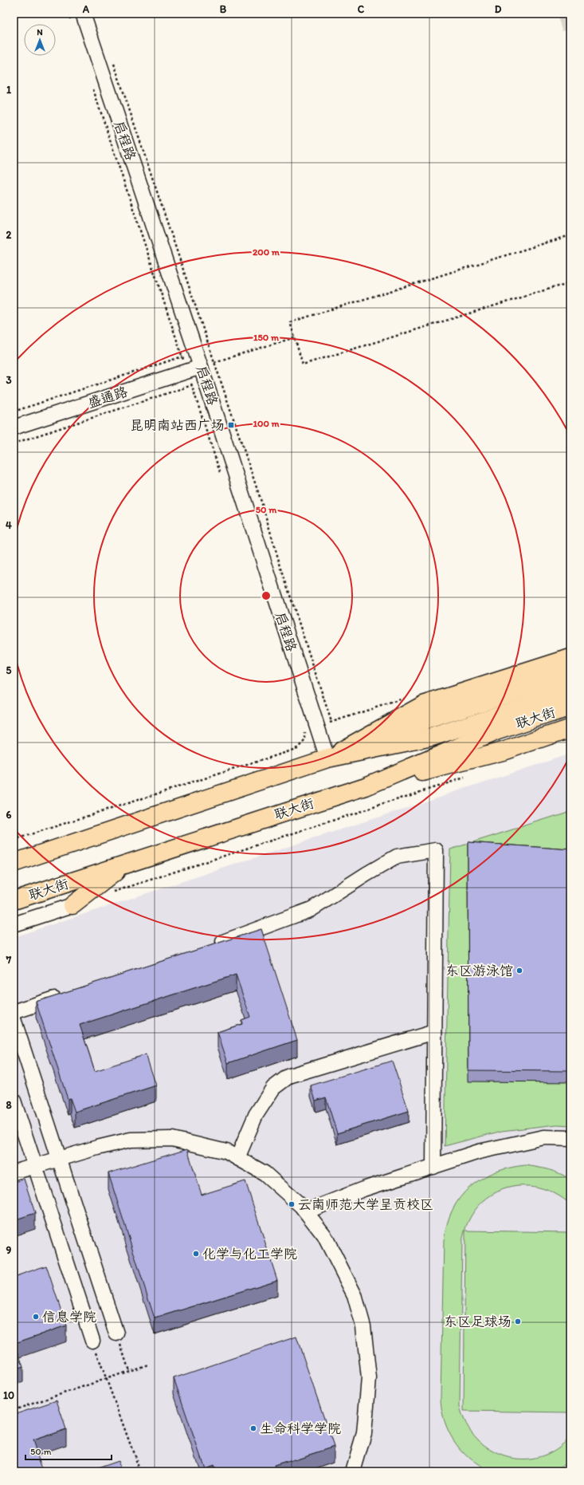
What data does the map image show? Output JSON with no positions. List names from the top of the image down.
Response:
{
  "streets": {
    "main road": ["联大街"],
    "street": ["启程路", "盛通路"]
  },
  "crossings": [
    ["启程路", "盛通路"],
    ["启程路", "联大街"]
  ],
  "places": {
    "transit": ["昆明南站西广场"],
    "other": [
      "东区游泳馆",
      "云南师范大学呈贡校区",
      "化学与化工学院",
      "信息学院",
      "东区足球场",
      "生命科学学院"
    ]
  },
  "scale_bar": "50 m",
  "north": "top",
  "grid": {
    "columns": [
      "A",
      "B",
      "C",
      "D"
    ],
    "rows": [
      "1",
      "2",
      "3",
      "4",
      "5",
      "6",
      "7",
      "8",
      "9",
      "10"
    ]
  },
  "rings": [
    "200 m",
    "150 m",
    "100 m",
    "50 m"
  ]
}
